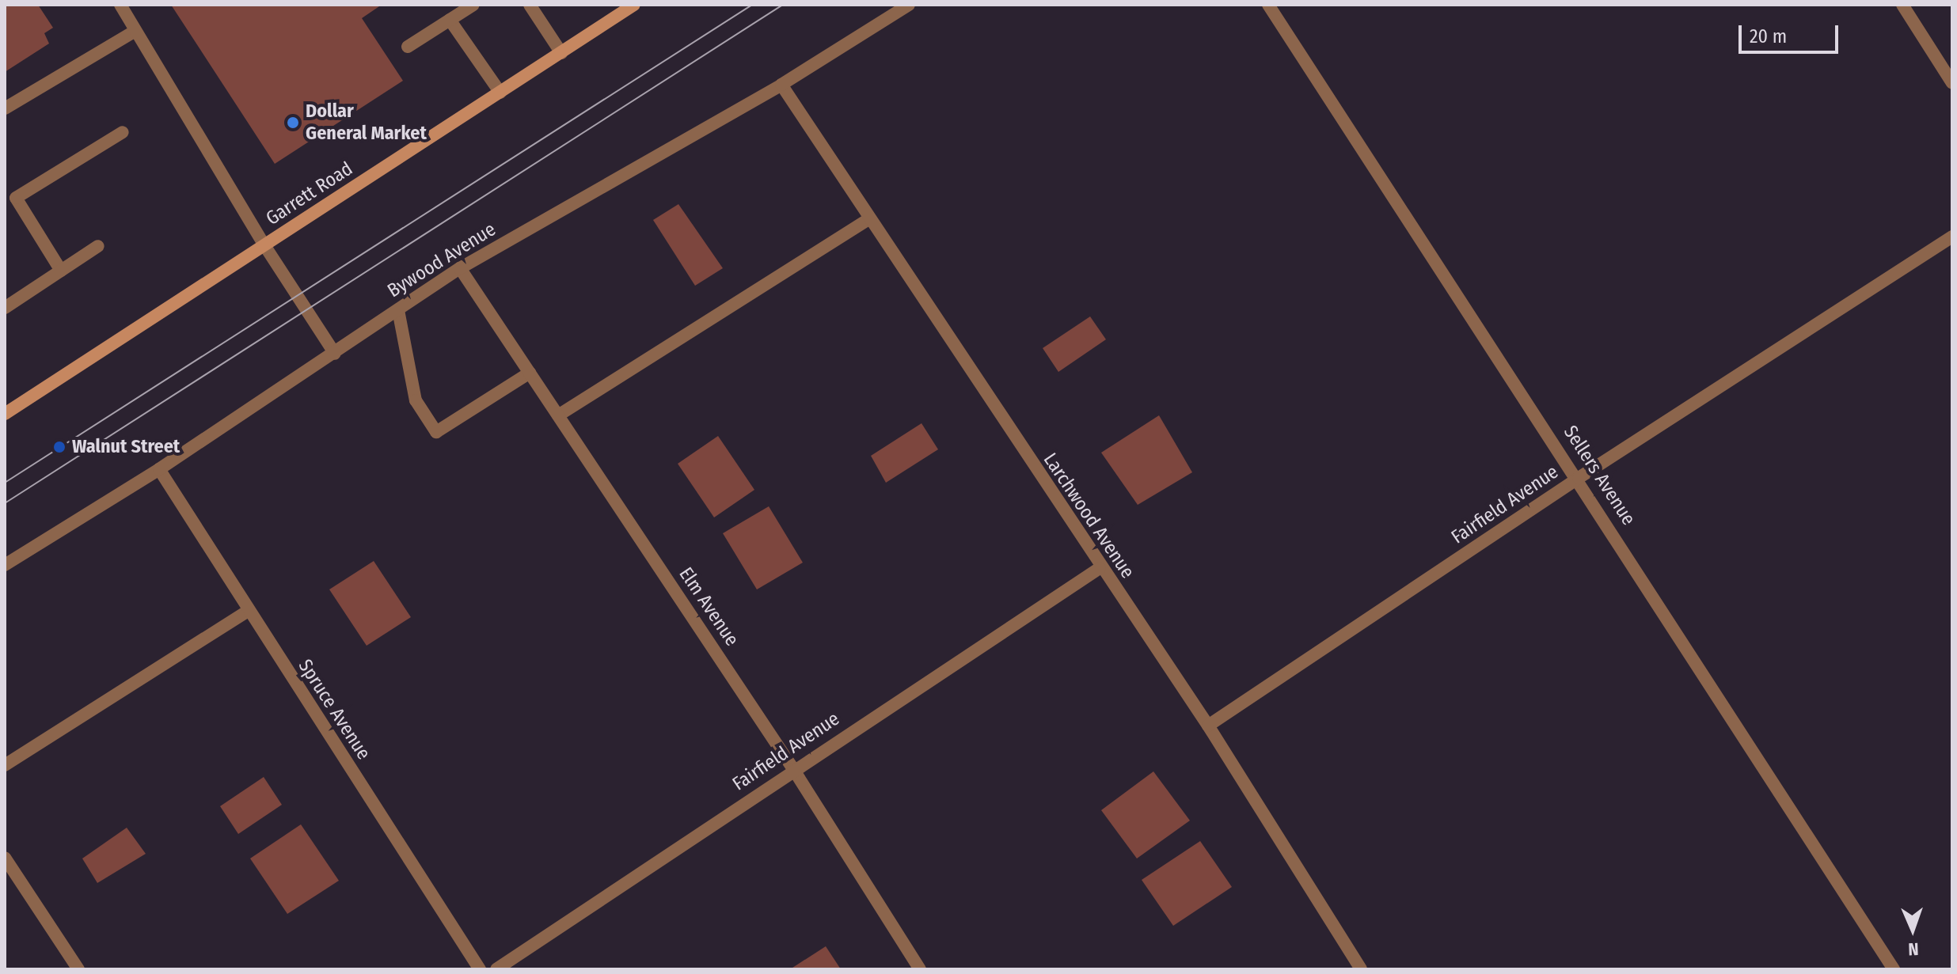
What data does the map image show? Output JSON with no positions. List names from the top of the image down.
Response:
{
  "streets": {
    "main road": ["Garrett Road"],
    "street": [
      "Bywood Avenue",
      "Sellers Avenue",
      "Fairfield Avenue",
      "Larchwood Avenue",
      "Elm Avenue",
      "Spruce Avenue"
    ]
  },
  "crossings": [
    ["Bywood Avenue", "Larchwood Avenue"],
    ["Bywood Avenue", "Elm Avenue"],
    ["Bywood Avenue", "Spruce Avenue"],
    ["Sellers Avenue", "Fairfield Avenue"],
    ["Fairfield Avenue", "Larchwood Avenue"],
    ["Fairfield Avenue", "Elm Avenue"]
  ],
  "places": ["Dollar General Market", "Walnut Street"],
  "scale_bar": "20 m",
  "north": "bottom"
}
